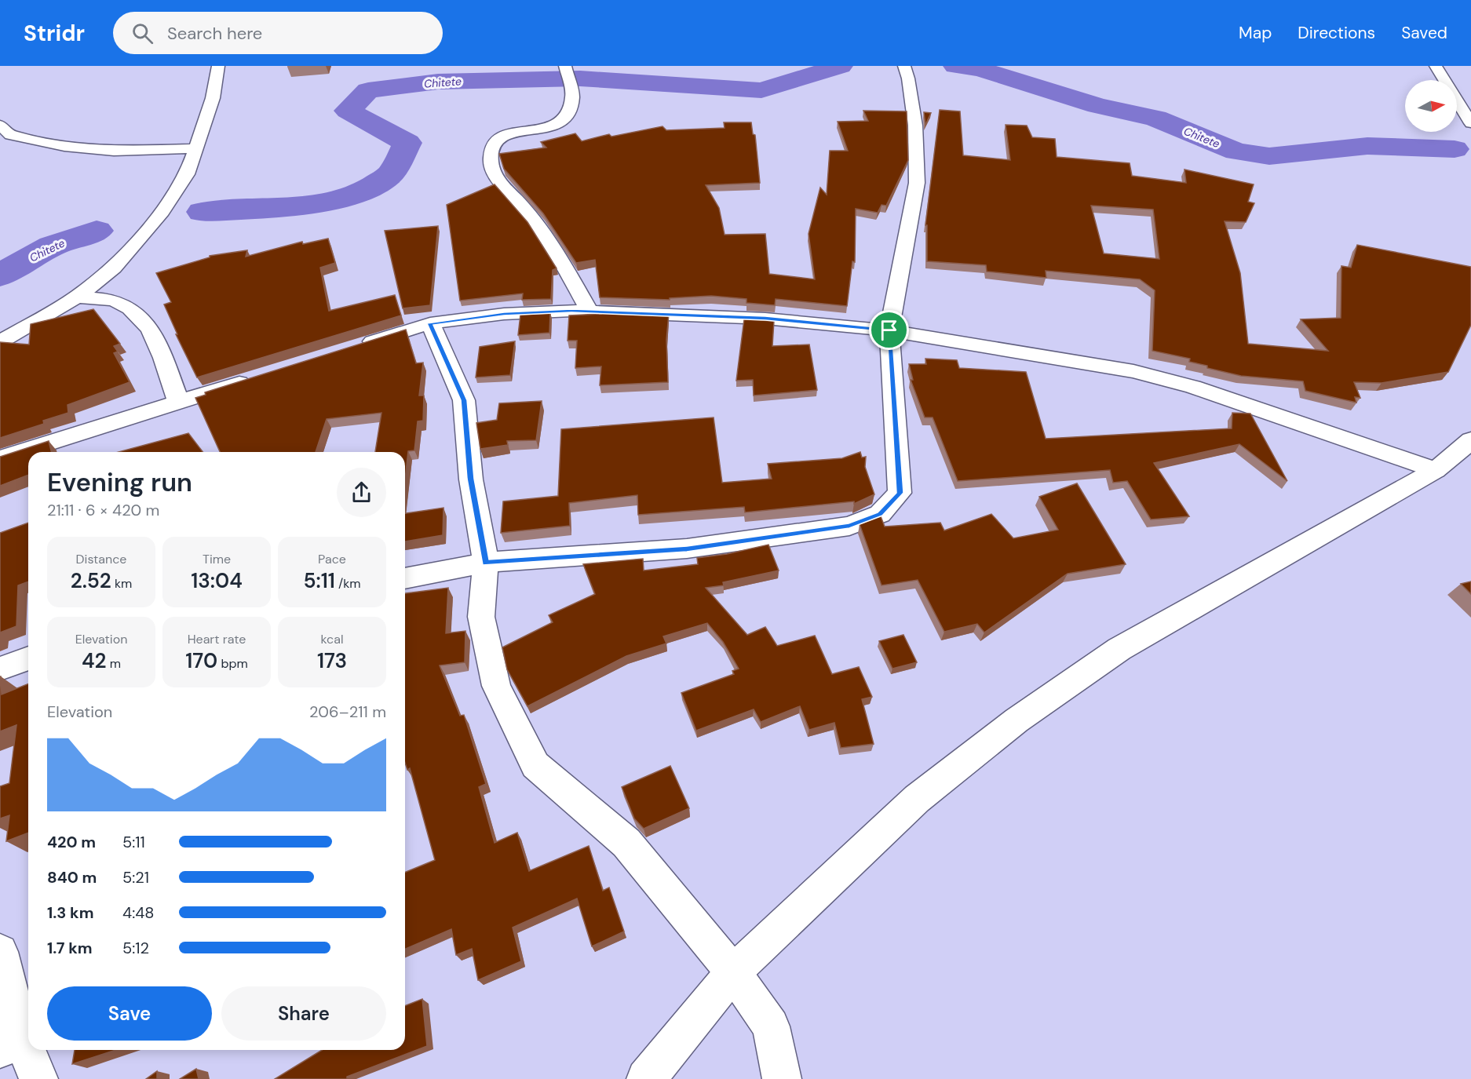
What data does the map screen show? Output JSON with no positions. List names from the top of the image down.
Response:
{
  "water": ["Chitete"],
  "north": "right",
  "page": {
    "header": "Stridr",
    "search": "Search here",
    "nav": ["Map", "Directions", "Saved"],
    "heading": ["Evening run", "21:11 · 6 × 420 m"],
    "stats": [
      ["Distance", "2.52 km"],
      ["Time", "13:04"],
      ["Pace", "5:11 /km"],
      ["Elevation", "42 m"],
      ["Heart rate", "170 bpm"],
      ["kcal", "173"]
    ],
    "chart": ["Elevation", "206–211 m"],
    "list": [
      {
        "name": "420 m",
        "note": "5:11"
      },
      {
        "name": "840 m",
        "note": "5:21"
      },
      {
        "name": "1.3 km",
        "note": "4:48"
      },
      {
        "name": "1.7 km",
        "note": "5:12"
      }
    ],
    "buttons": ["Save", "Share"]
  }
}
